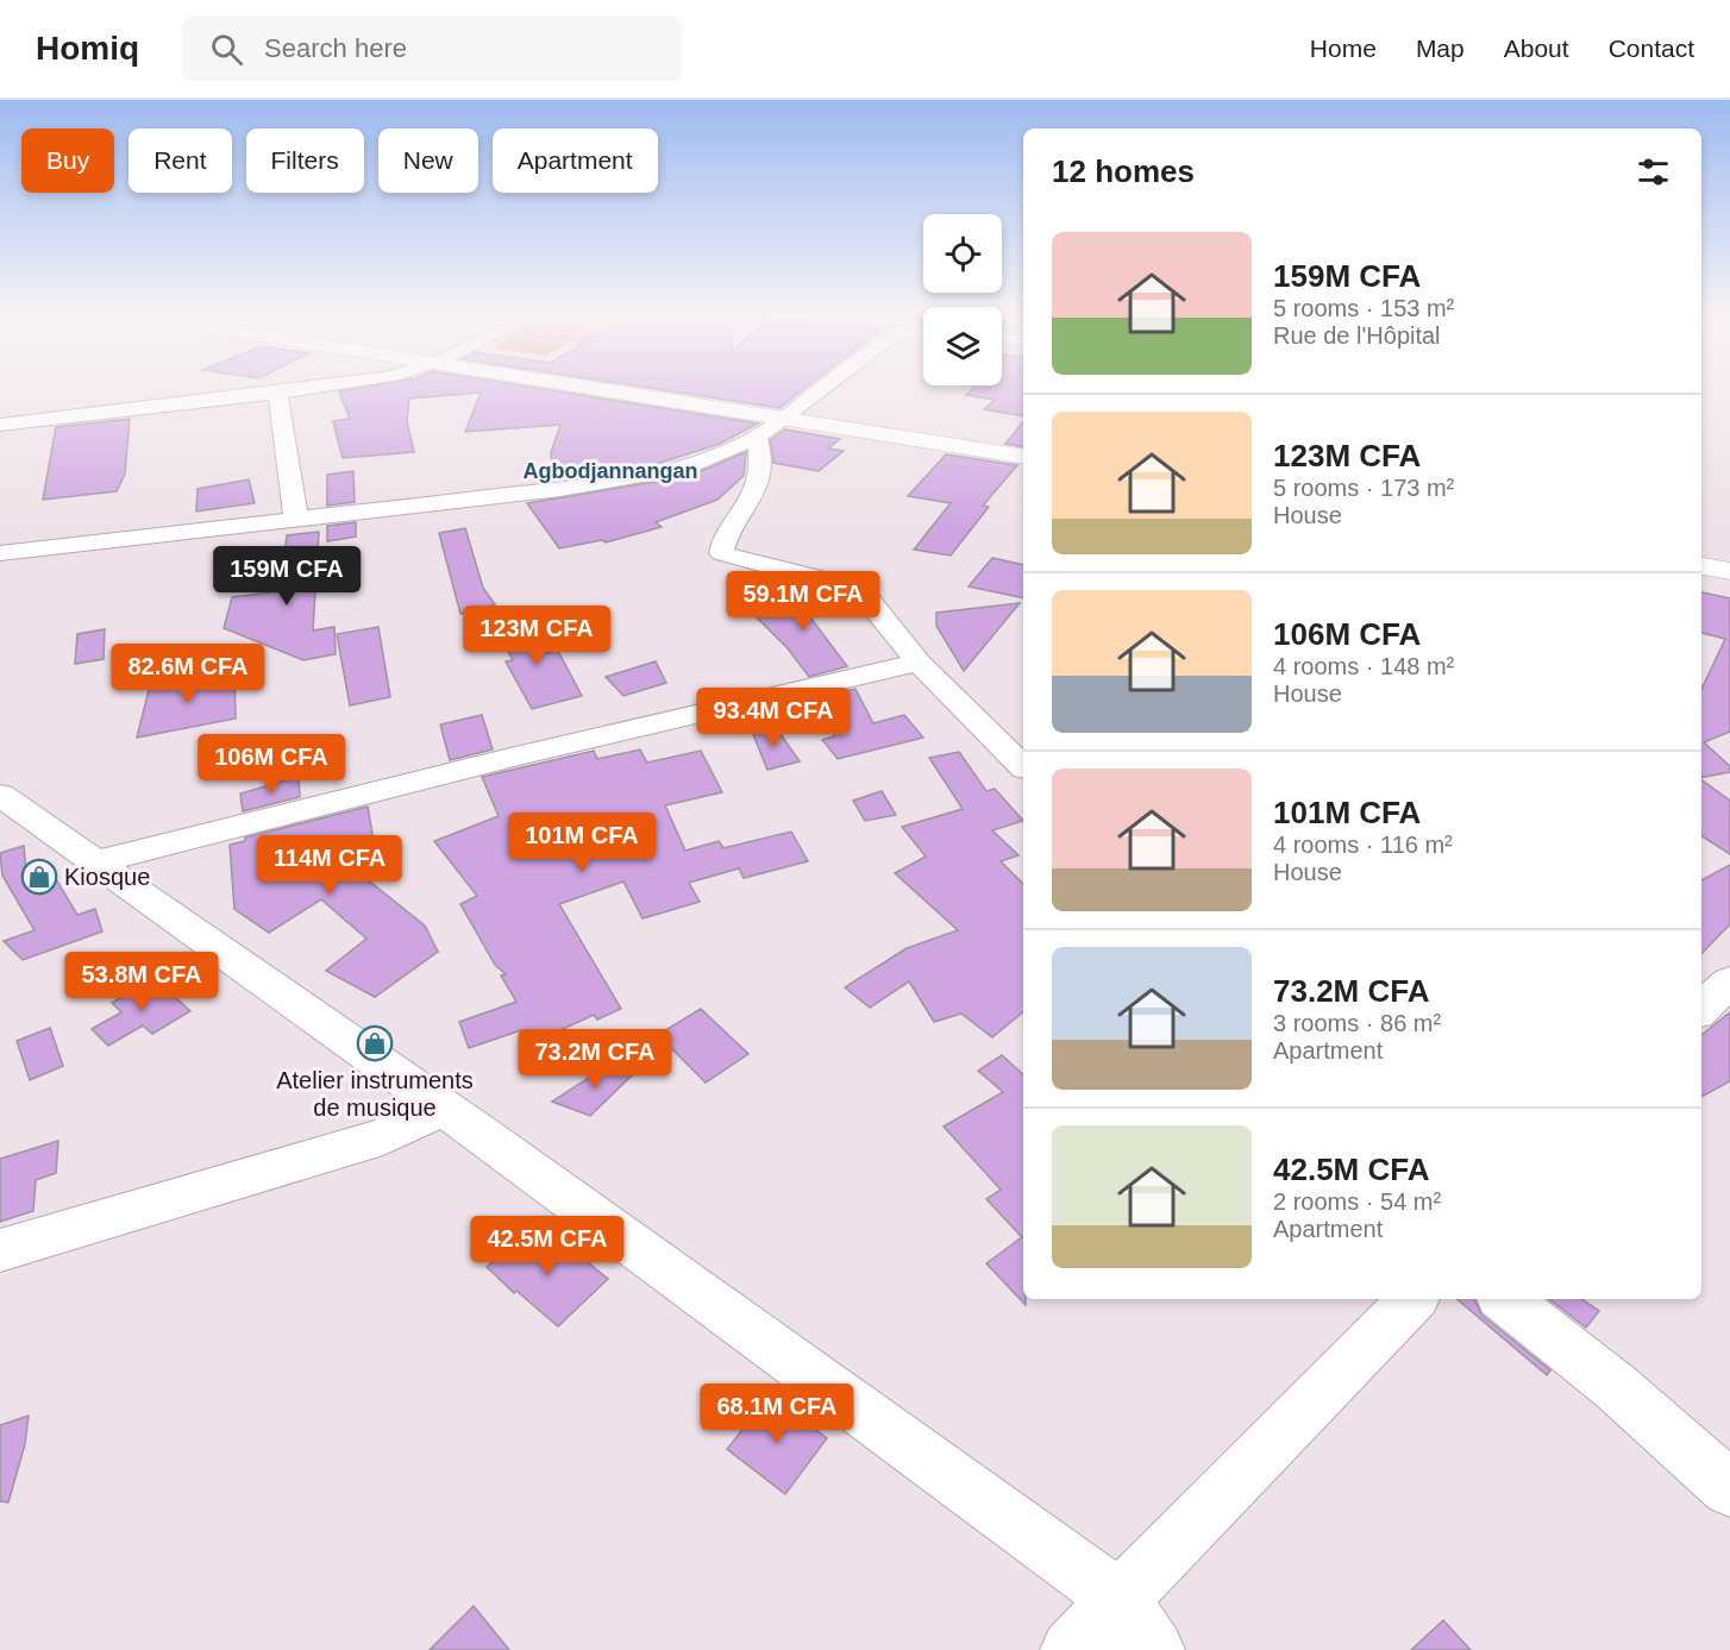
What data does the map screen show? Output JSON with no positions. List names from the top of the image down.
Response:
{
  "districts": ["Agbodjannangan"],
  "places": {
    "shop": ["Kiosque", "Atelier instruments de musique"]
  },
  "page": {
    "header": "Homiq",
    "search": "Search here",
    "nav": [
      "Home",
      "Map",
      "About",
      "Contact"
    ],
    "chip": [
      "Buy",
      "Rent",
      "Filters",
      "New",
      "Apartment"
    ],
    "heading": "12 homes",
    "list": [
      {
        "name": "159M CFA",
        "note": "5 rooms · 153 m² · Rue de l'Hôpital"
      },
      {
        "name": "123M CFA",
        "note": "5 rooms · 173 m² · House"
      },
      {
        "name": "106M CFA",
        "note": "4 rooms · 148 m² · House"
      },
      {
        "name": "101M CFA",
        "note": "4 rooms · 116 m² · House"
      },
      {
        "name": "73.2M CFA",
        "note": "3 rooms · 86 m² · Apartment"
      },
      {
        "name": "42.5M CFA",
        "note": "2 rooms · 54 m² · Apartment"
      }
    ],
    "price": [
      "159M CFA",
      "59.1M CFA",
      "123M CFA",
      "82.6M CFA",
      "93.4M CFA",
      "106M CFA",
      "101M CFA",
      "114M CFA",
      "53.8M CFA",
      "73.2M CFA",
      "42.5M CFA",
      "68.1M CFA"
    ]
  }
}
